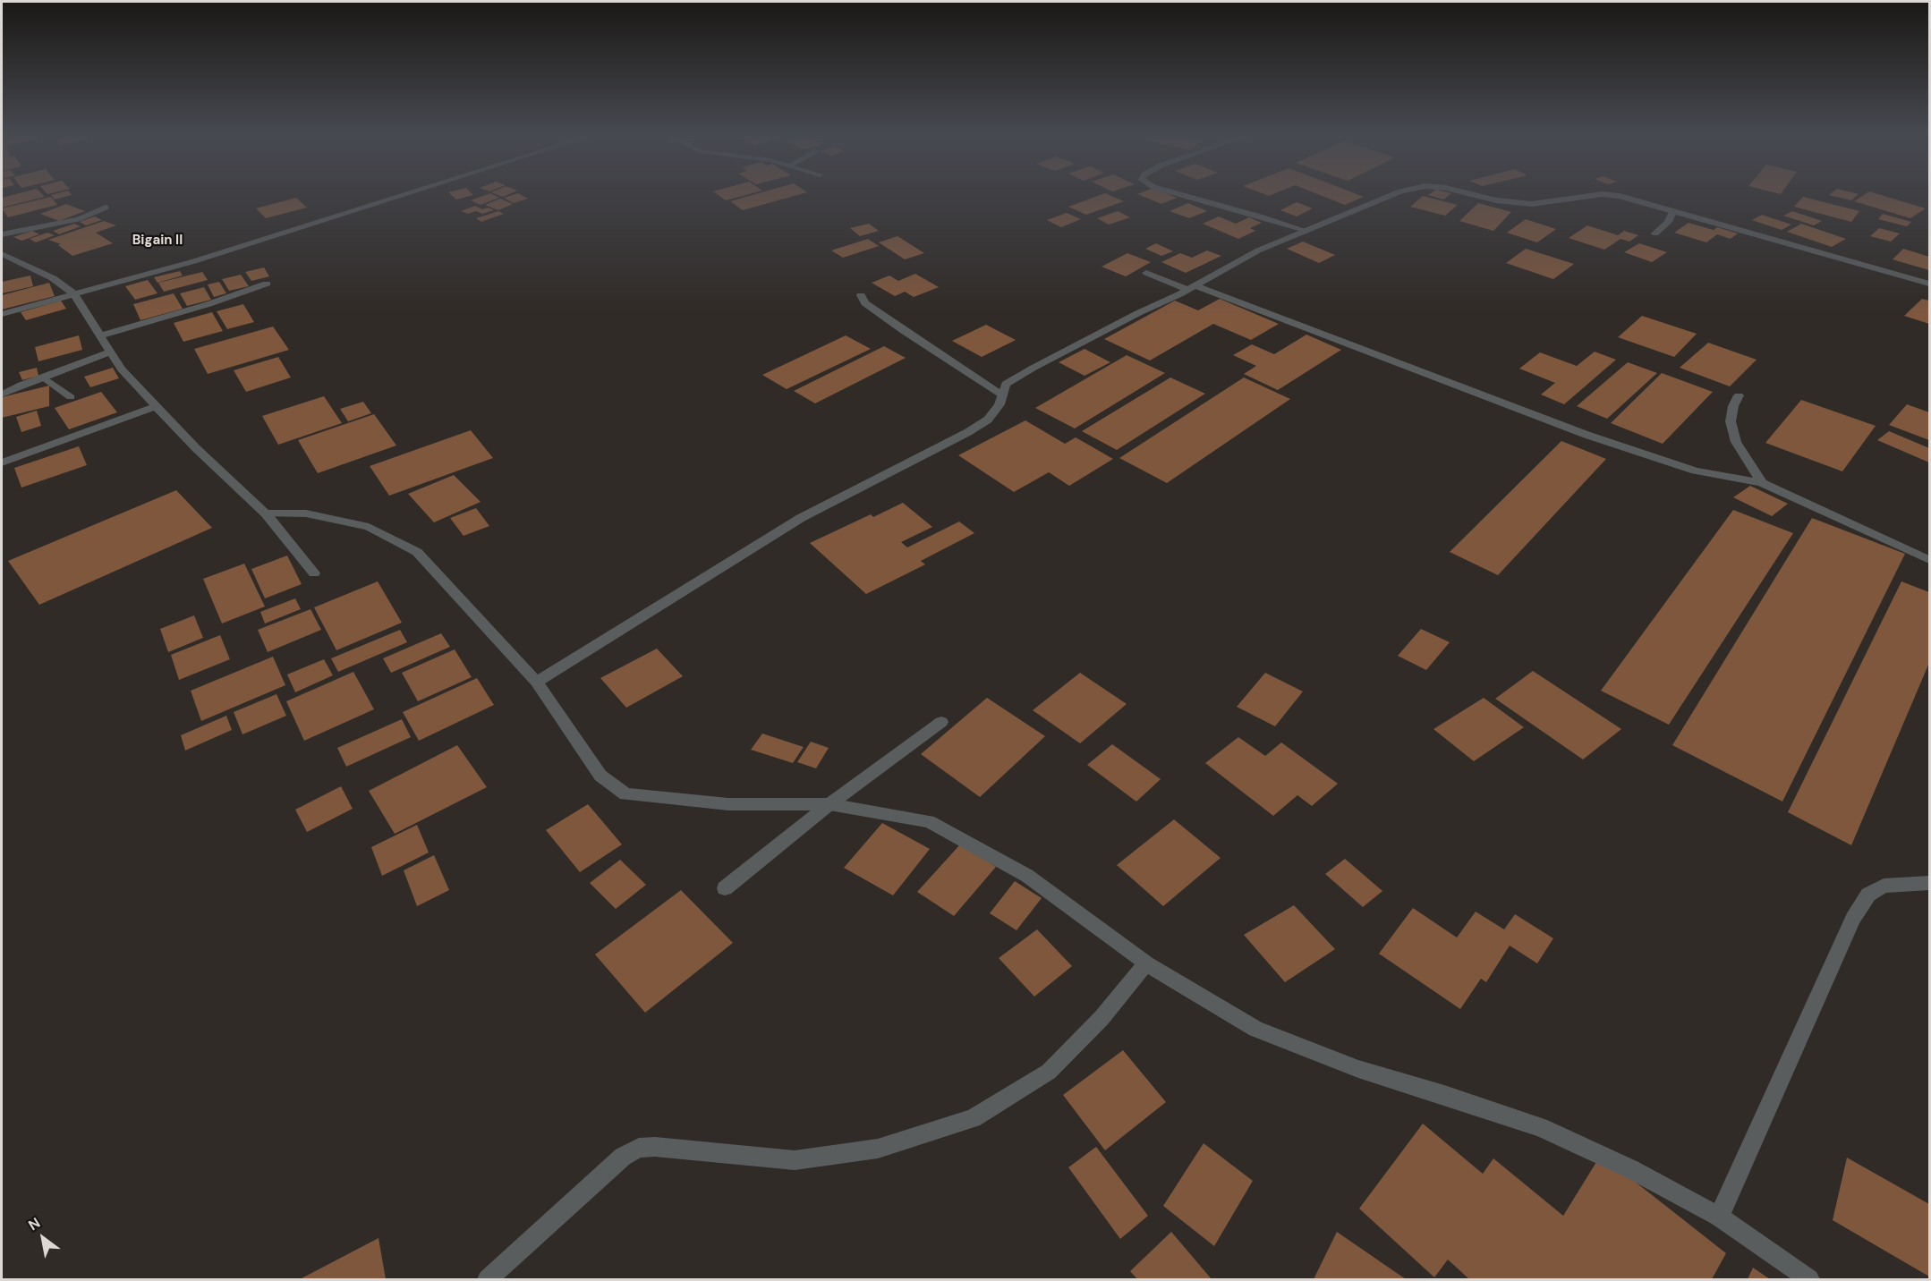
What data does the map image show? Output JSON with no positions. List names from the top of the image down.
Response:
{
  "districts": ["Bigain II"],
  "north": "top left"
}
